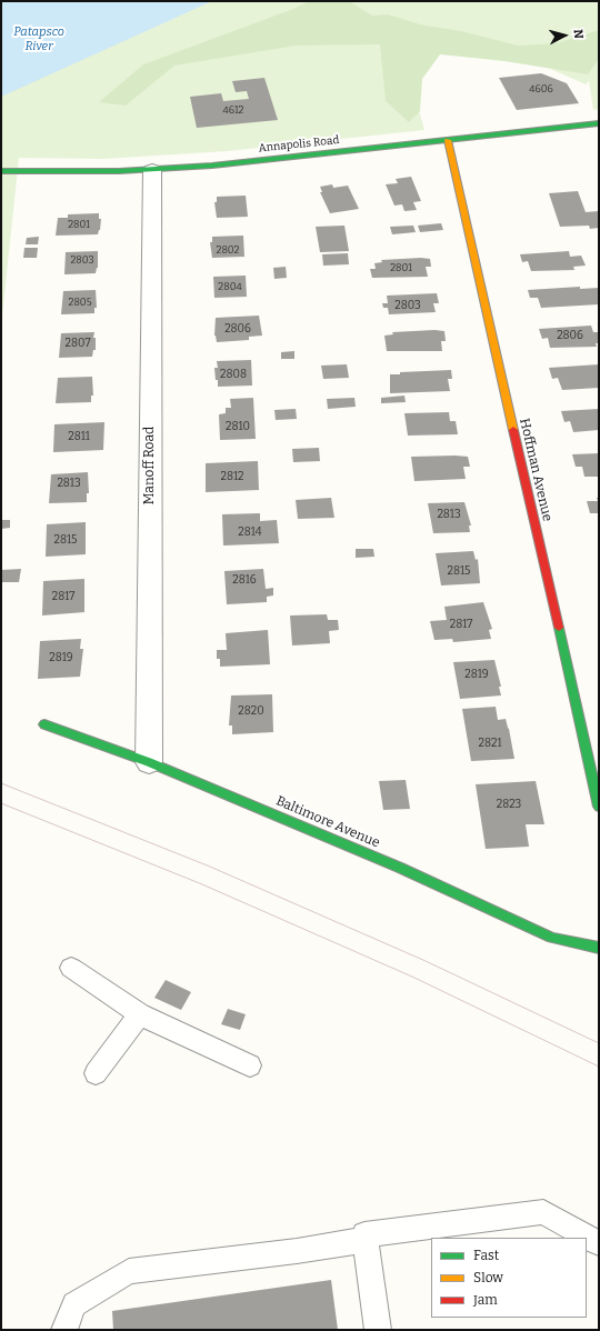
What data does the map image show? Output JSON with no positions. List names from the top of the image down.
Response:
{
  "streets": {
    "street": [
      "Annapolis Road",
      "Manoff Road",
      "Hoffman Avenue",
      "Baltimore Avenue"
    ]
  },
  "crossings": [
    ["Annapolis Road", "Manoff Road"],
    ["Annapolis Road", "Hoffman Avenue"],
    ["Manoff Road", "Baltimore Avenue"]
  ],
  "water": ["Patapsco River"],
  "house_numbers": [
    "4606",
    "4612",
    "2801",
    "2802",
    "2803",
    "2801",
    "2804",
    "2805",
    "2803",
    "2806",
    "2806",
    "2807",
    "2808",
    "2810",
    "2811",
    "2812",
    "2813",
    "2813",
    "2814",
    "2815",
    "2815",
    "2816",
    "2817",
    "2817",
    "2819",
    "2819",
    "2820",
    "2821",
    "2823"
  ],
  "legend": ["Fast", "Slow", "Jam"],
  "north": "right"
}
